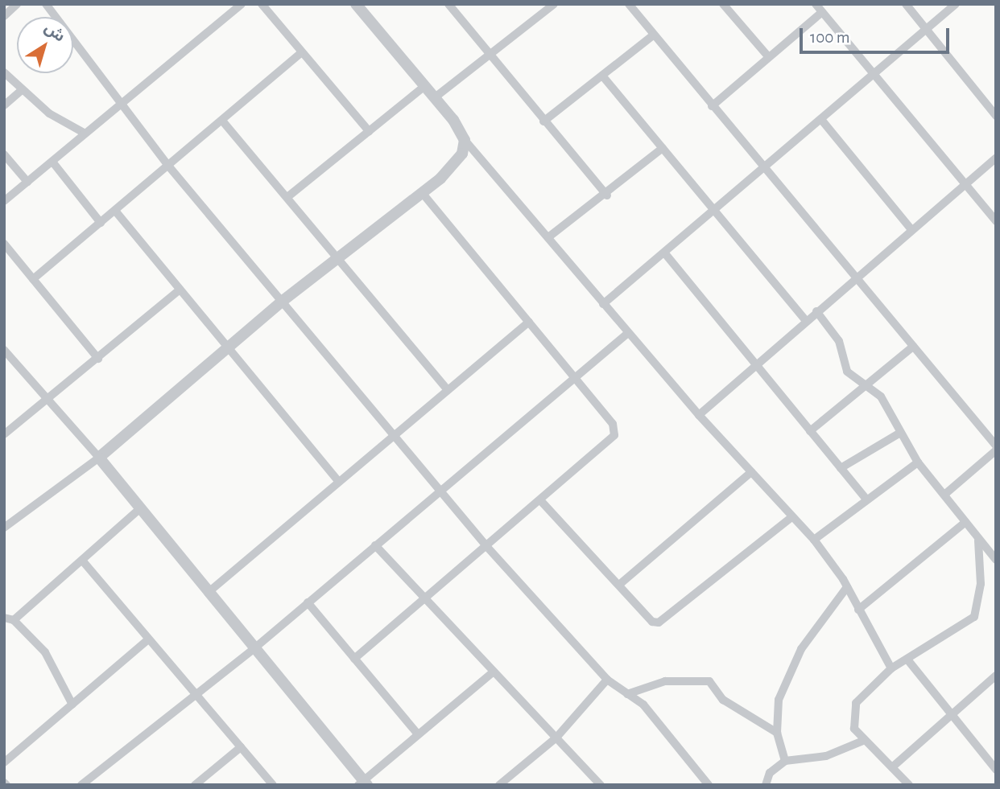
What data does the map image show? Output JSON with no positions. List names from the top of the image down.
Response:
{
  "scale_bar": "100 m",
  "north": "top right"
}
